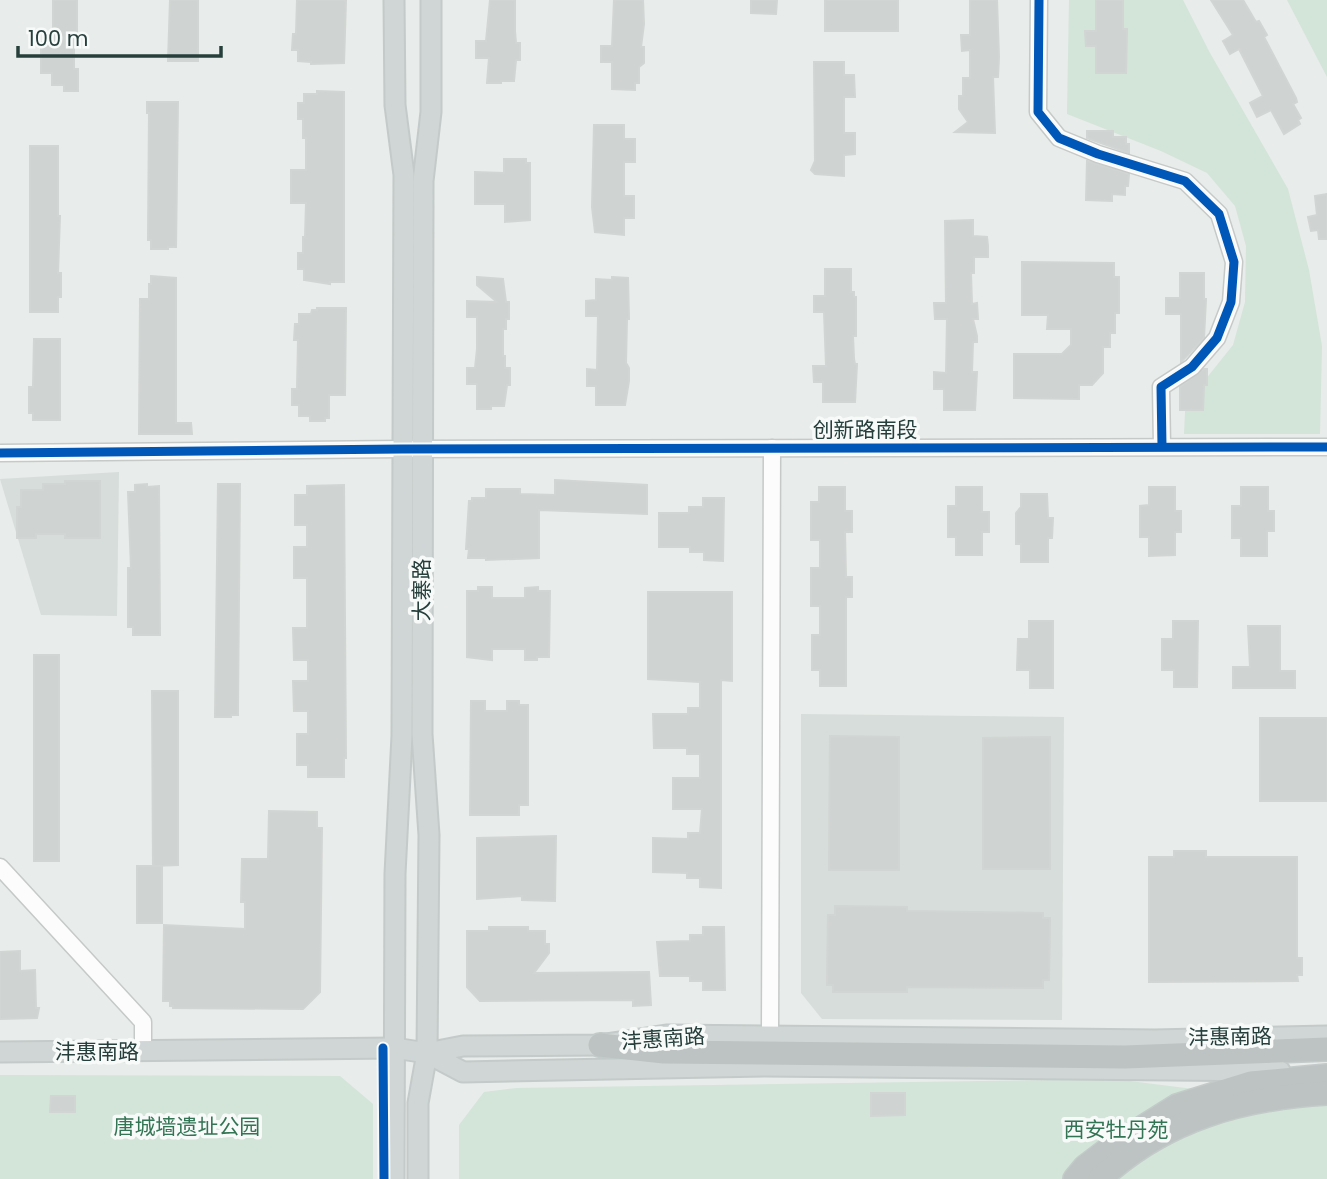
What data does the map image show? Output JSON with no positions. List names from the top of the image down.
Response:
{
  "streets": {
    "main road": ["大寨路", "沣惠南路"],
    "street": ["创新路南段"]
  },
  "crossings": [
    ["创新路南段", "大寨路"],
    ["大寨路", "沣惠南路"]
  ],
  "parks": ["唐城墙遗址公园", "西安牡丹苑"],
  "scale_bar": "100 m"
}
